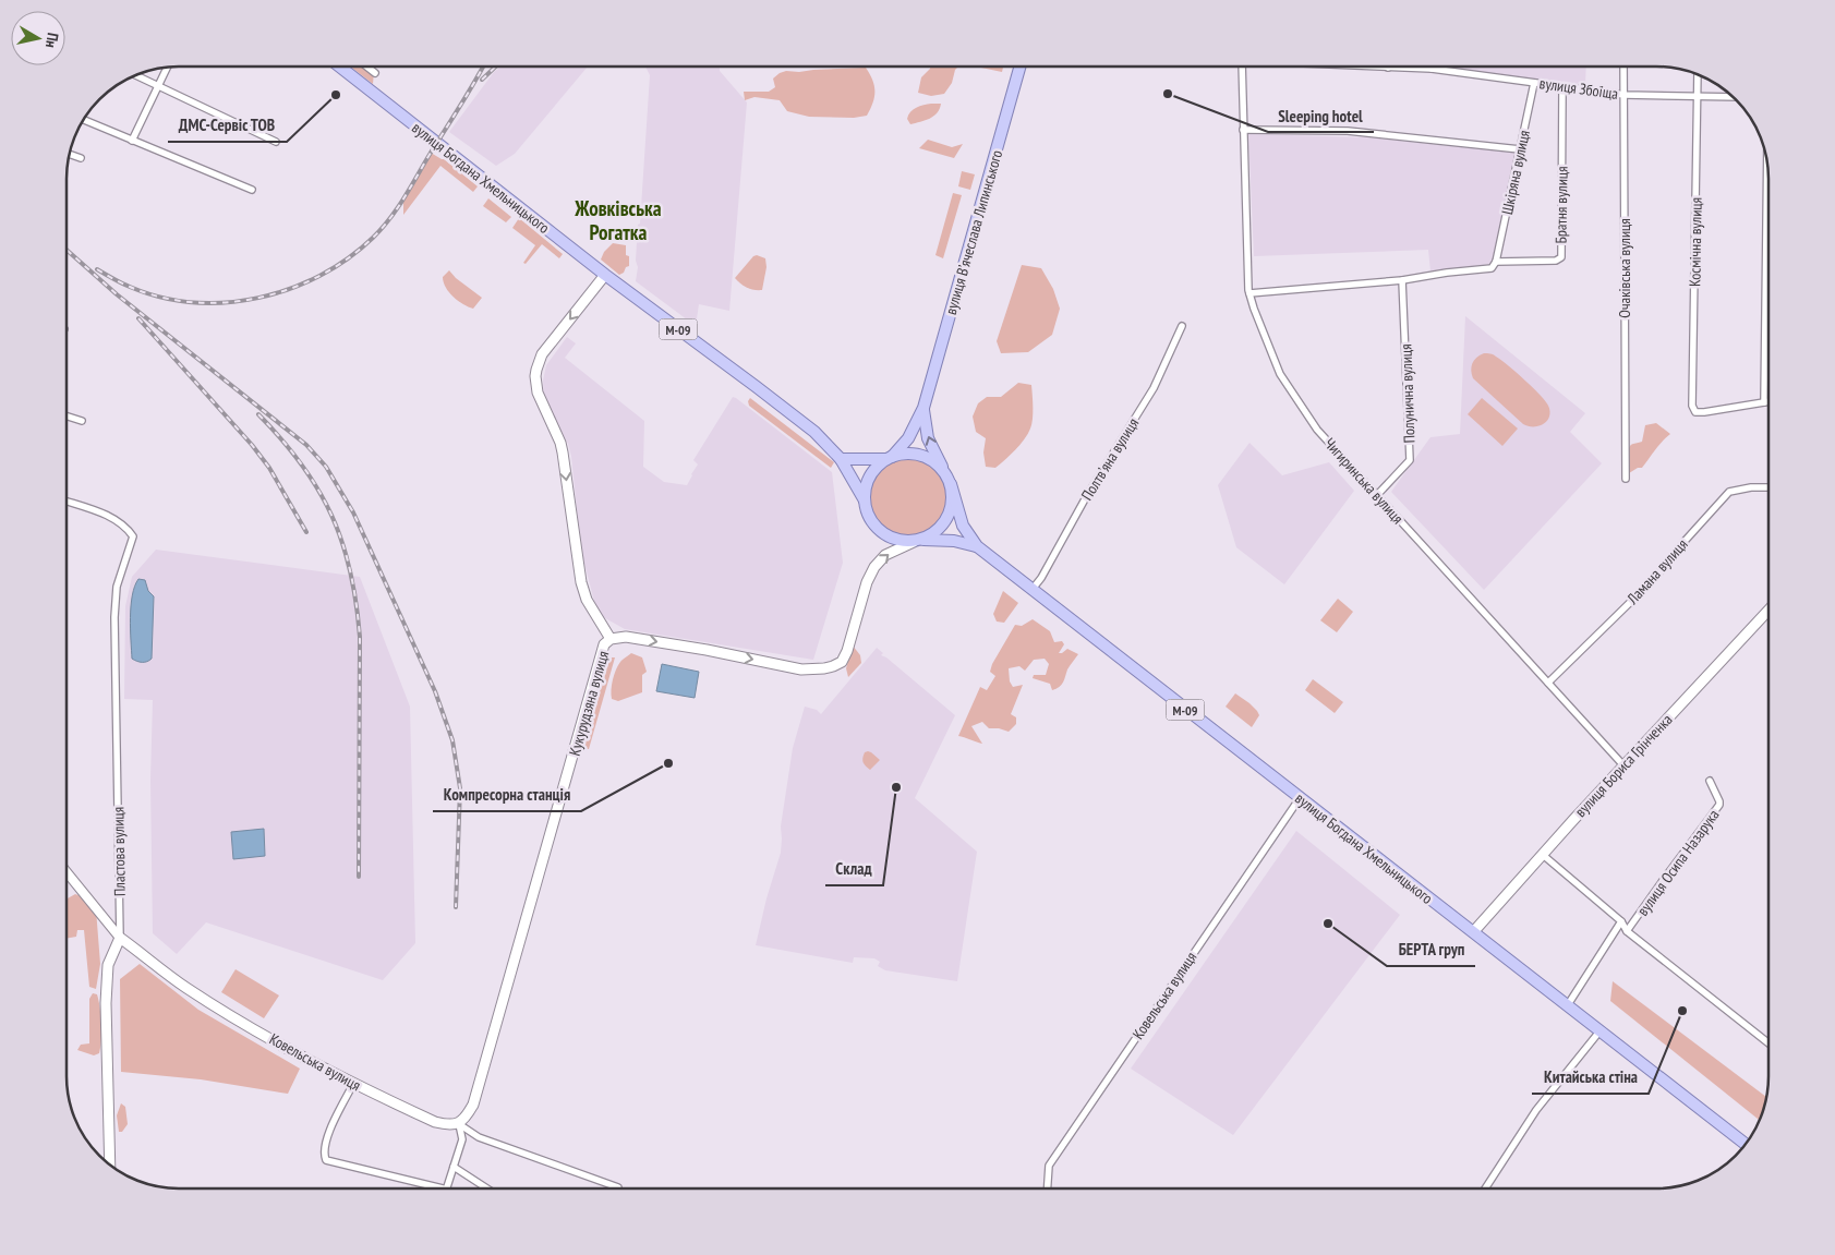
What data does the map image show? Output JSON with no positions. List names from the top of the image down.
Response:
{
  "streets": {
    "main road": [
      "вулиця Богдана Хмельницького",
      "вулиця Вʼячеслава Липинського",
      "М-09",
      "Кукурудзяна вулиця",
      "вулиця Бориса Грінченка",
      "Пластова вулиця",
      "Ковельська вулиця"
    ],
    "street": [
      "вулиця Збоїща",
      "Шкіряна вулиця",
      "Братня вулиця",
      "Космічна вулиця",
      "Очаківська вулиця",
      "Полунична вулиця",
      "Полтвʼяна вулиця",
      "Чигиринська вулиця",
      "Ламана вулиця",
      "вулиця Осипа Назарука"
    ]
  },
  "crossings": [
    ["вулиця Збоїща", "Шкіряна вулиця"],
    ["вулиця Збоїща", "Братня вулиця"],
    ["вулиця Збоїща", "Космічна вулиця"],
    ["вулиця Збоїща", "Очаківська вулиця"],
    ["Шкіряна вулиця", "Братня вулиця"],
    ["вулиця Богдана Хмельницького", "вулиця Вʼячеслава Липинського"],
    ["вулиця Богдана Хмельницького", "М-09"],
    ["вулиця Богдана Хмельницького", "Полтвʼяна вулиця"],
    ["вулиця Богдана Хмельницького", "Кукурудзяна вулиця"],
    ["вулиця Богдана Хмельницького", "вулиця Бориса Грінченка"],
    ["вулиця Богдана Хмельницького", "вулиця Осипа Назарука"],
    ["вулиця Богдана Хмельницького", "Ковельська вулиця"],
    ["вулиця Вʼячеслава Липинського", "М-09"],
    ["вулиця Вʼячеслава Липинського", "Кукурудзяна вулиця"],
    ["М-09", "Кукурудзяна вулиця"],
    ["Полунична вулиця", "Чигиринська вулиця"],
    ["Чигиринська вулиця", "Ламана вулиця"],
    ["Чигиринська вулиця", "вулиця Бориса Грінченка"],
    ["Кукурудзяна вулиця", "Ковельська вулиця"],
    ["вулиця Бориса Грінченка", "вулиця Осипа Назарука"],
    ["Пластова вулиця", "Ковельська вулиця"]
  ],
  "one_way": ["Кукурудзяна вулиця"],
  "districts": ["Жовківська Рогатка"],
  "places": [
    "Sleeping hotel",
    "ДМС-Сервіс ТОВ",
    "Компресорна станція",
    "Склад",
    "БЕРТА груп",
    "Китайська стіна"
  ],
  "north": "right"
}
